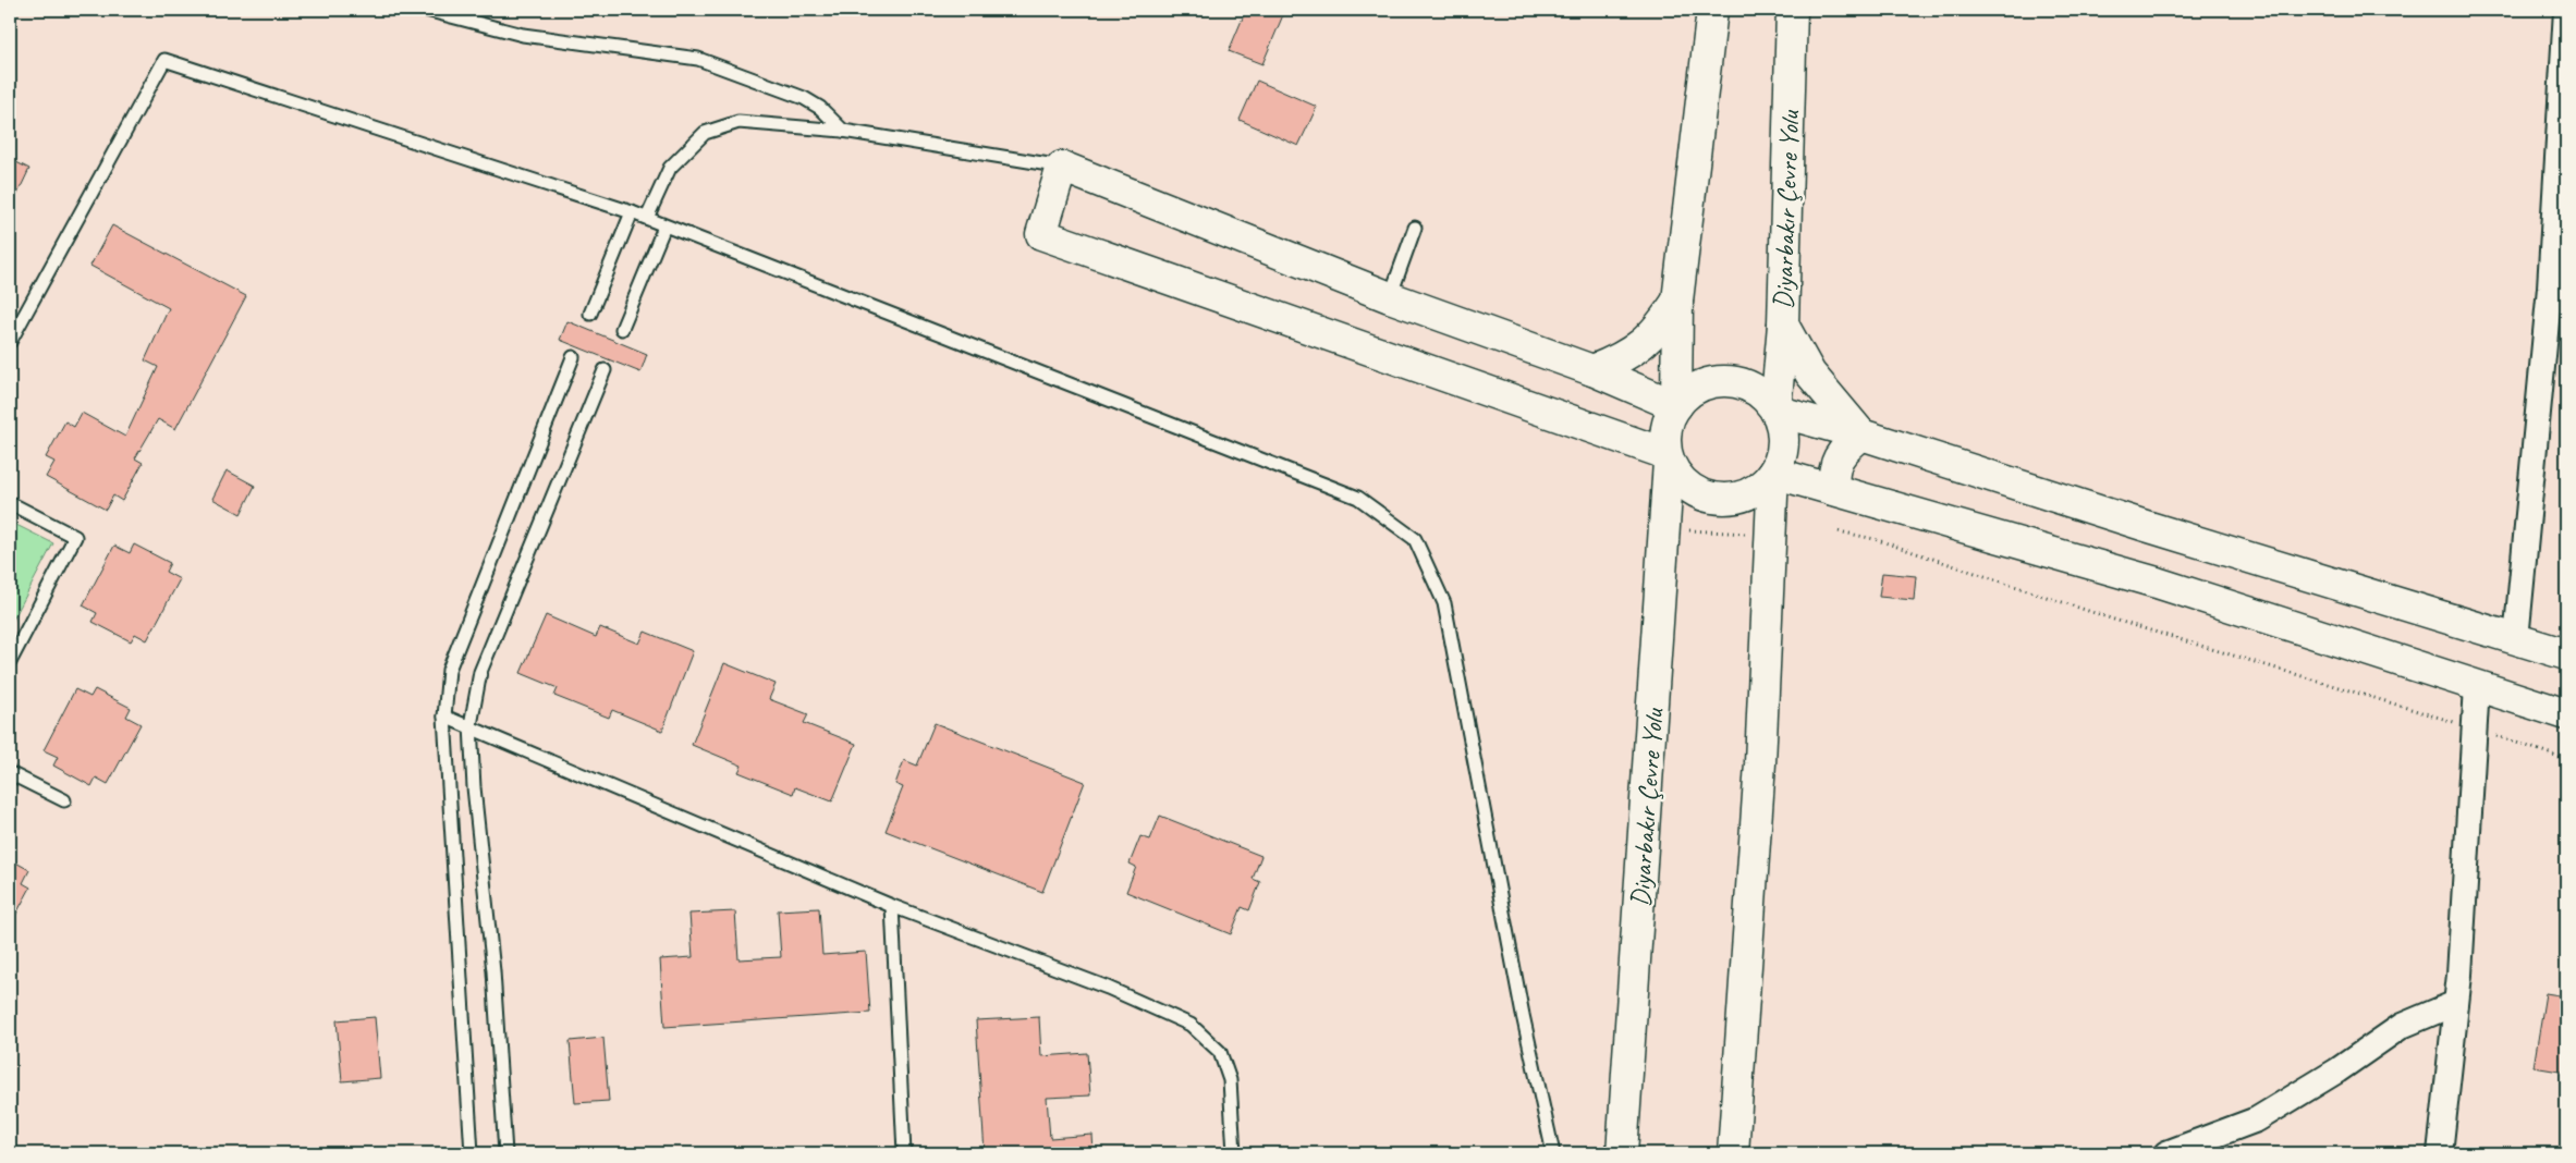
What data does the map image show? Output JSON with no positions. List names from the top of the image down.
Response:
{
  "streets": {
    "main road": ["Diyarbakır Çevre Yolu"]
  }
}
